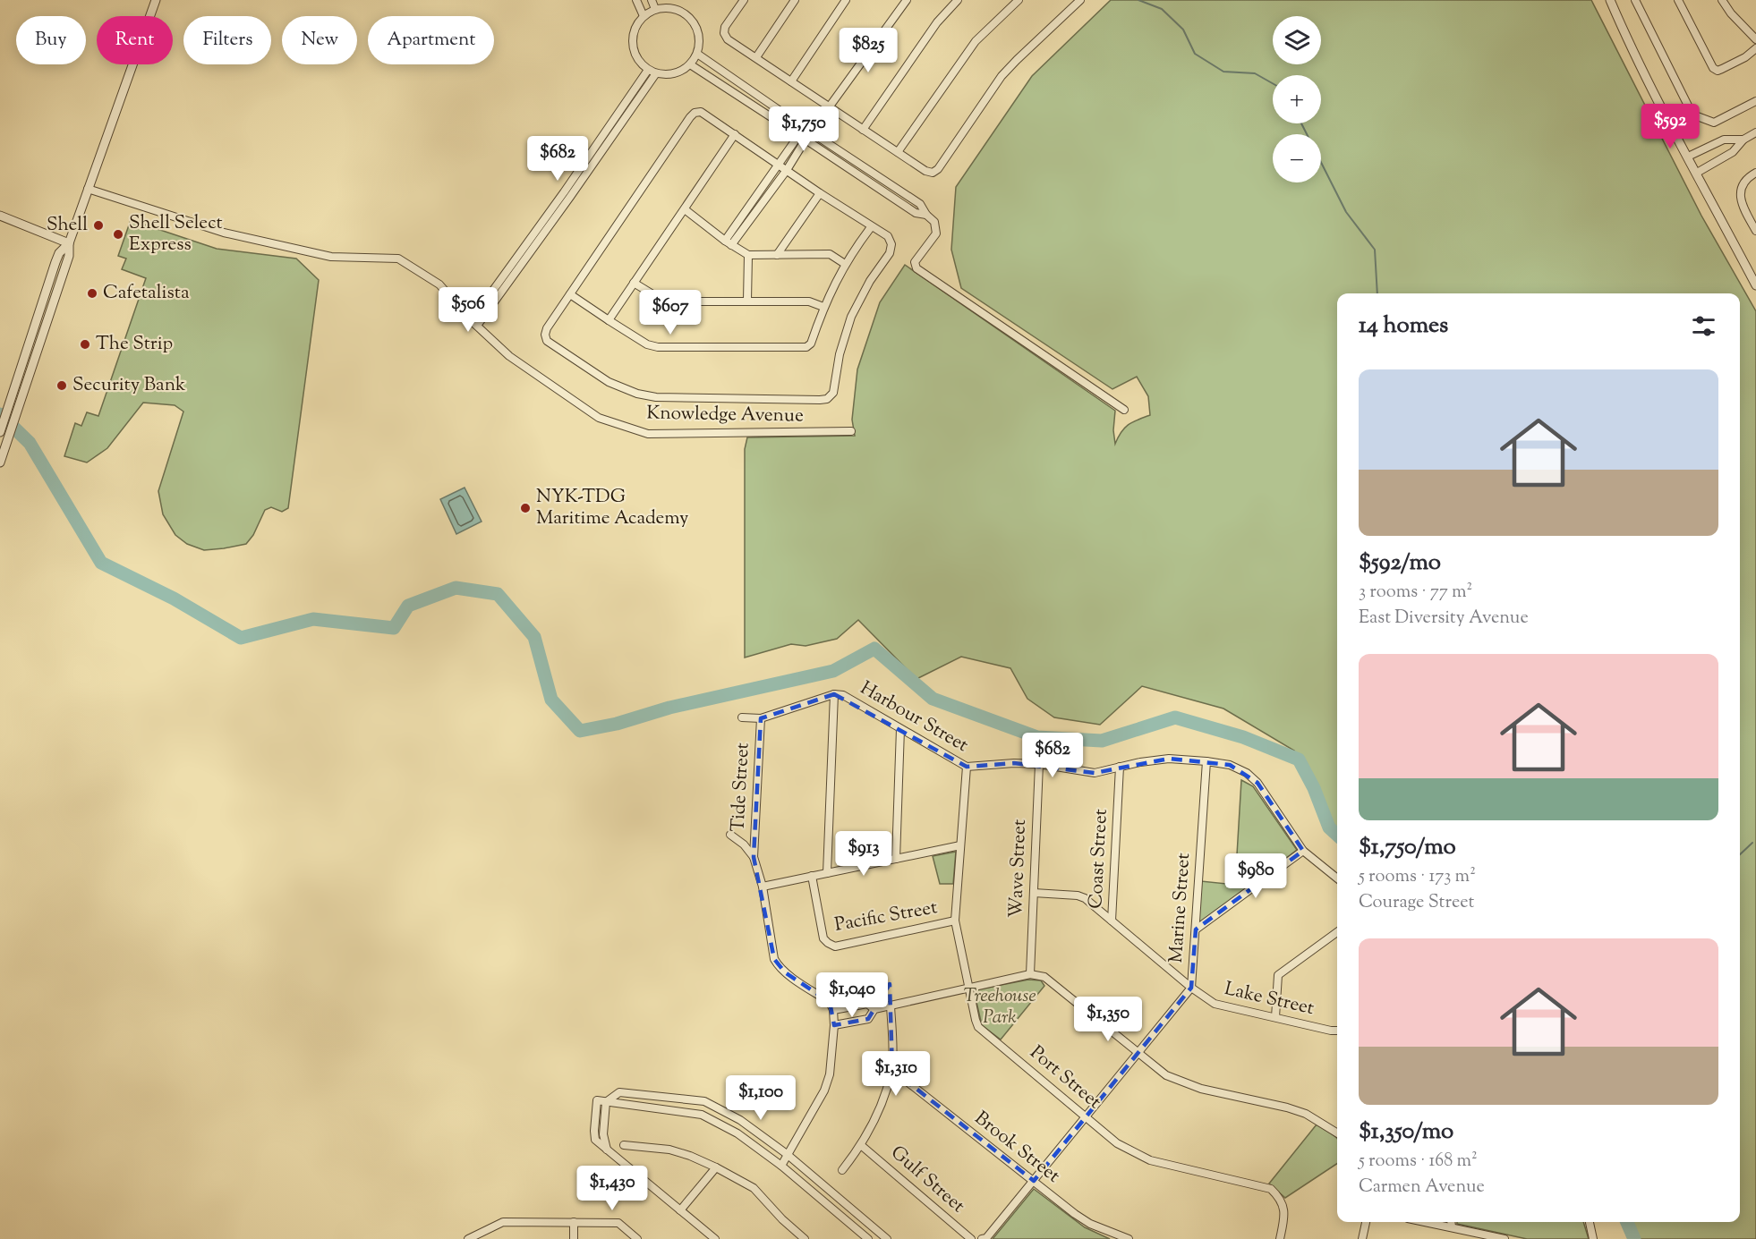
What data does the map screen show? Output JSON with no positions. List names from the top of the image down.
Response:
{
  "streets": {
    "street": [
      "Knowledge Avenue",
      "Harbour Street",
      "Tide Street",
      "Coast Street",
      "Wave Street",
      "Marine Street",
      "Pacific Street",
      "Lake Street",
      "Port Street",
      "Brook Street",
      "Gulf Street"
    ]
  },
  "crossings": [
    ["Harbour Street", "Tide Street"],
    ["Harbour Street", "Coast Street"],
    ["Harbour Street", "Wave Street"],
    ["Harbour Street", "Marine Street"],
    ["Harbour Street", "Port Street"],
    ["Coast Street", "Lake Street"],
    ["Wave Street", "Lake Street"],
    ["Marine Street", "Lake Street"],
    ["Marine Street", "Port Street"],
    ["Marine Street", "Brook Street"],
    ["Pacific Street", "Port Street"]
  ],
  "parks": ["Treehouse Park"],
  "places": [
    "Shell",
    "Shell Select Express",
    "Cafetalista",
    "The Strip",
    "Security Bank",
    "NYK-TDG Maritime Academy"
  ],
  "page": {
    "map_buttons": ["+", "−"],
    "chip": [
      "Buy",
      "Rent",
      "Filters",
      "New",
      "Apartment"
    ],
    "price": [
      "$825",
      "$592",
      "$1,750",
      "$682",
      "$506",
      "$607",
      "$682",
      "$913",
      "$980",
      "$1,040",
      "$1,350",
      "$1,310",
      "$1,100",
      "$1,430"
    ],
    "heading": "14 homes",
    "list": [
      {
        "name": "$592/mo",
        "note": "3 rooms · 77 m² · East Diversity Avenue"
      },
      {
        "name": "$1,750/mo",
        "note": "5 rooms · 173 m² · Courage Street"
      },
      {
        "name": "$1,350/mo",
        "note": "5 rooms · 168 m² · Carmen Avenue"
      }
    ]
  }
}
